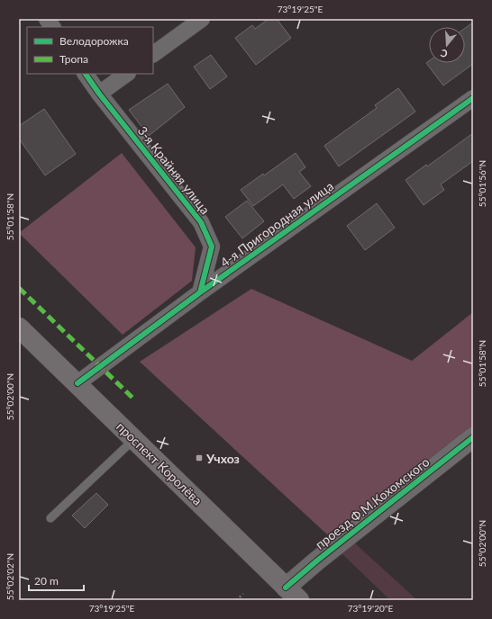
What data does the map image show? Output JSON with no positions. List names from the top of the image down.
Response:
{
  "streets": {
    "main road": ["проспект Королёва"],
    "street": ["3-я Крайняя улица", "4-я Пригородная улица", "проезд Ф.М.Кохомского"]
  },
  "crossings": [
    ["3-я Крайняя улица", "4-я Пригородная улица"],
    ["4-я Пригородная улица", "проспект Королёва"],
    ["проспект Королёва", "проезд Ф.М.Кохомского"]
  ],
  "places": {
    "transit": ["Учхоз"]
  },
  "legend": ["Велодорожка", "Тропа"],
  "scale_bar": "20 m",
  "north": "bottom",
  "coordinates": [
    "73°19'25\"E",
    "55°01'56\"N",
    "55°01'58\"N",
    "55°02'00\"N",
    "55°02'02\"N",
    "73°19'20\"E"
  ]
}
